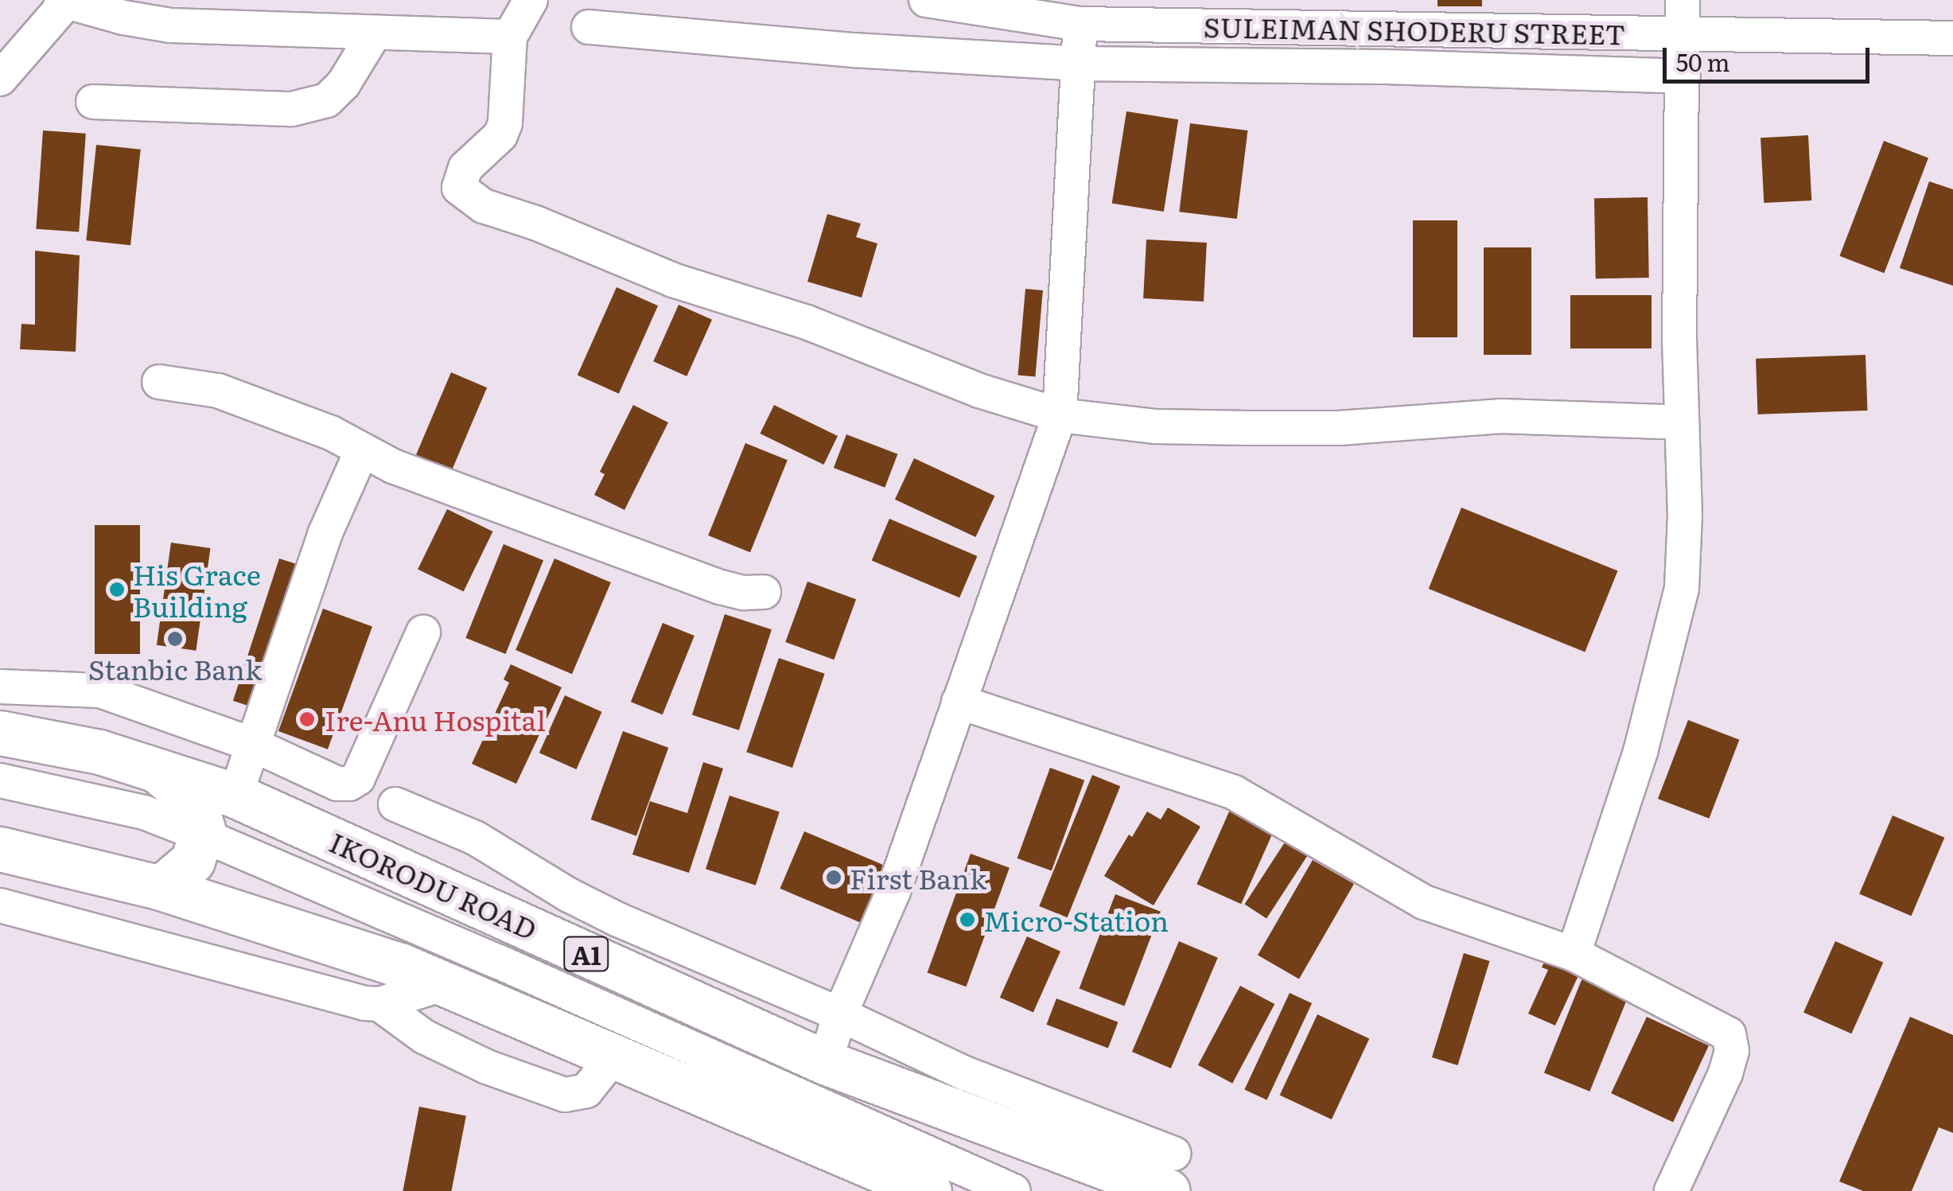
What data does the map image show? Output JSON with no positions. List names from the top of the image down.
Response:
{
  "streets": {
    "highway": ["IKORODU ROAD", "A1"],
    "street": ["SULEIMAN SHODERU STREET"]
  },
  "places": [
    "His Grace Building",
    "Stanbic Bank",
    "Ire-Anu Hospital",
    "First Bank",
    "Micro-Station"
  ],
  "scale_bar": "50 m"
}
